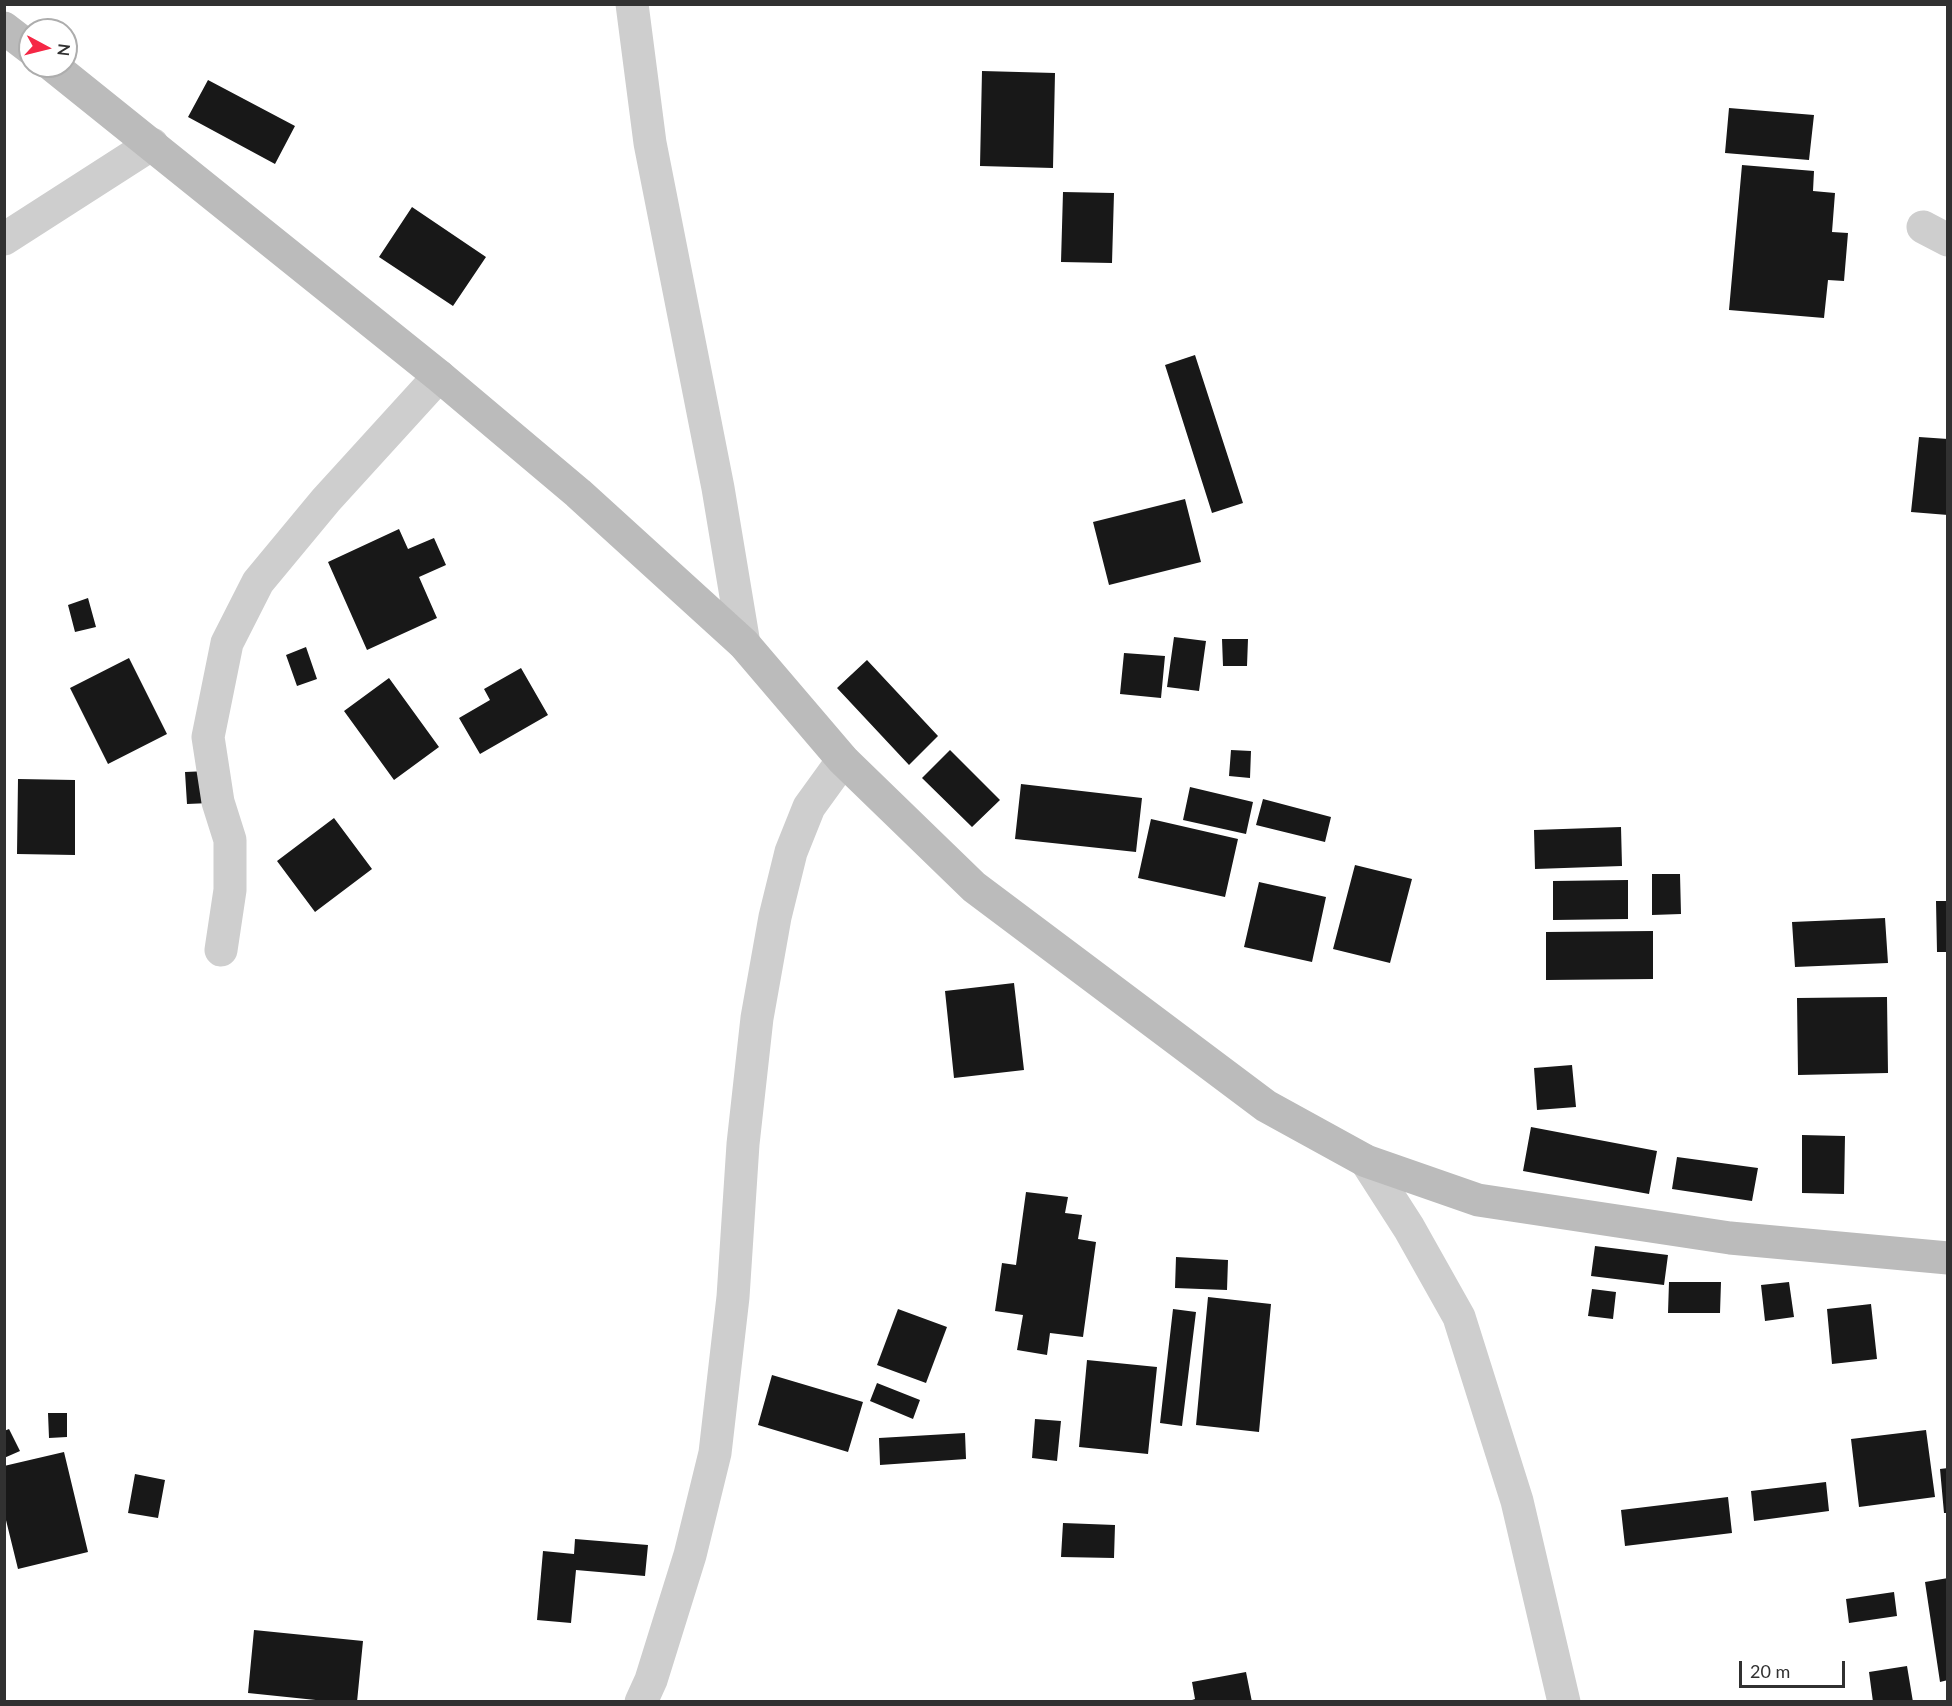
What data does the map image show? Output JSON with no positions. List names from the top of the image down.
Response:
{
  "scale_bar": "20 m",
  "north": "right"
}
